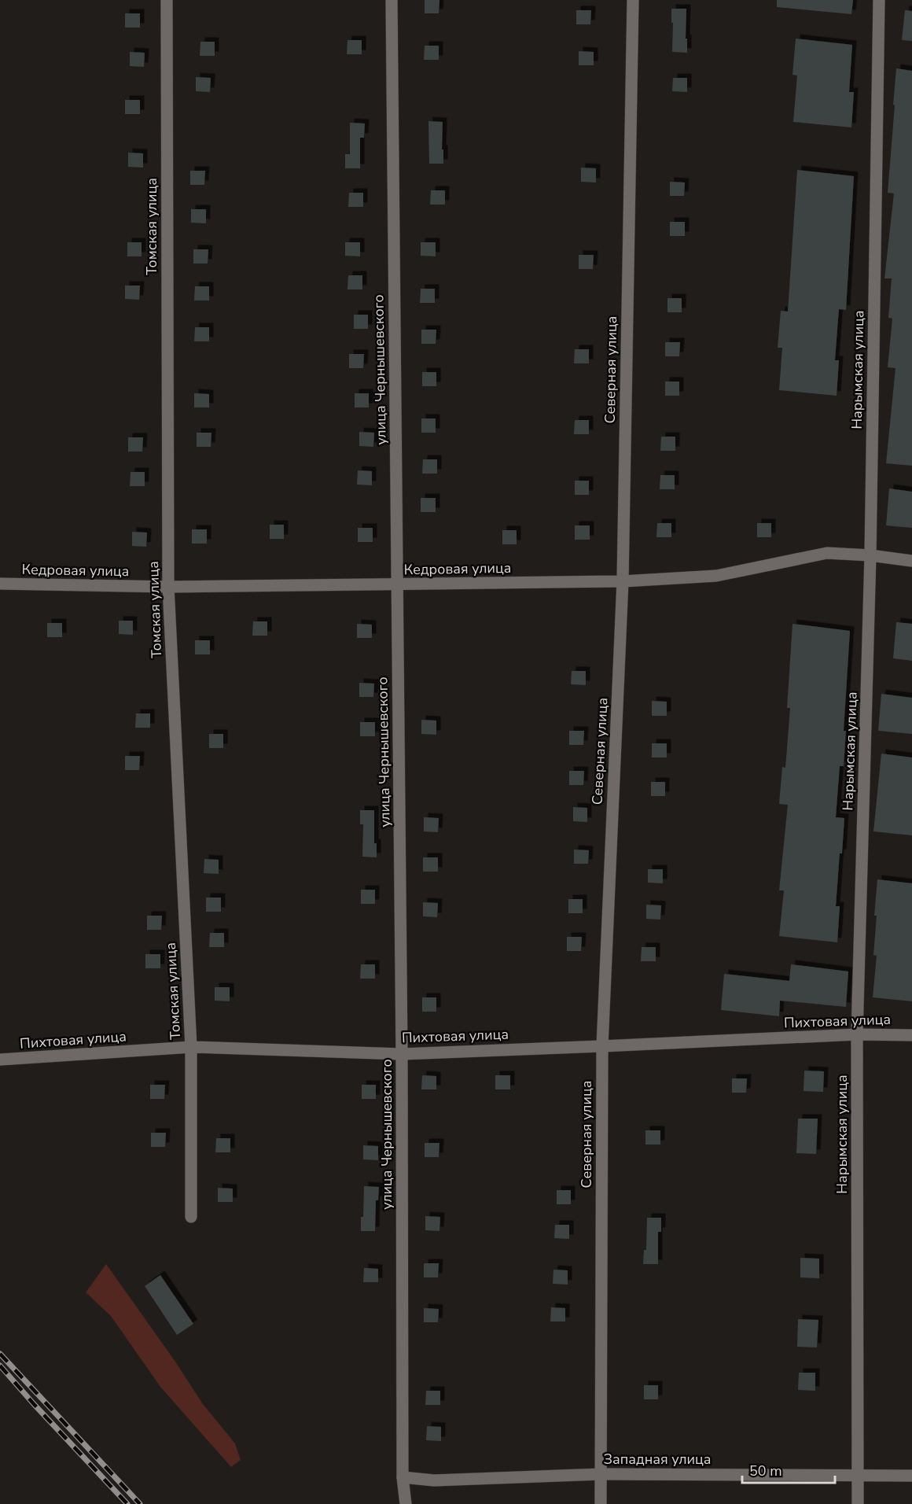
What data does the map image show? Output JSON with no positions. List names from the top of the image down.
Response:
{
  "streets": {
    "street": [
      "Томская улица",
      "улица Чернышевского",
      "Северная улица",
      "Нарымская улица",
      "Кедровая улица",
      "Пихтовая улица",
      "Западная улица"
    ]
  },
  "crossings": [
    ["Томская улица", "Кедровая улица"],
    ["Томская улица", "Пихтовая улица"],
    ["улица Чернышевского", "Кедровая улица"],
    ["улица Чернышевского", "Пихтовая улица"],
    ["улица Чернышевского", "Западная улица"],
    ["Северная улица", "Кедровая улица"],
    ["Северная улица", "Пихтовая улица"],
    ["Северная улица", "Западная улица"],
    ["Нарымская улица", "Кедровая улица"],
    ["Нарымская улица", "Пихтовая улица"],
    ["Нарымская улица", "Западная улица"]
  ],
  "scale_bar": "50 m"
}
